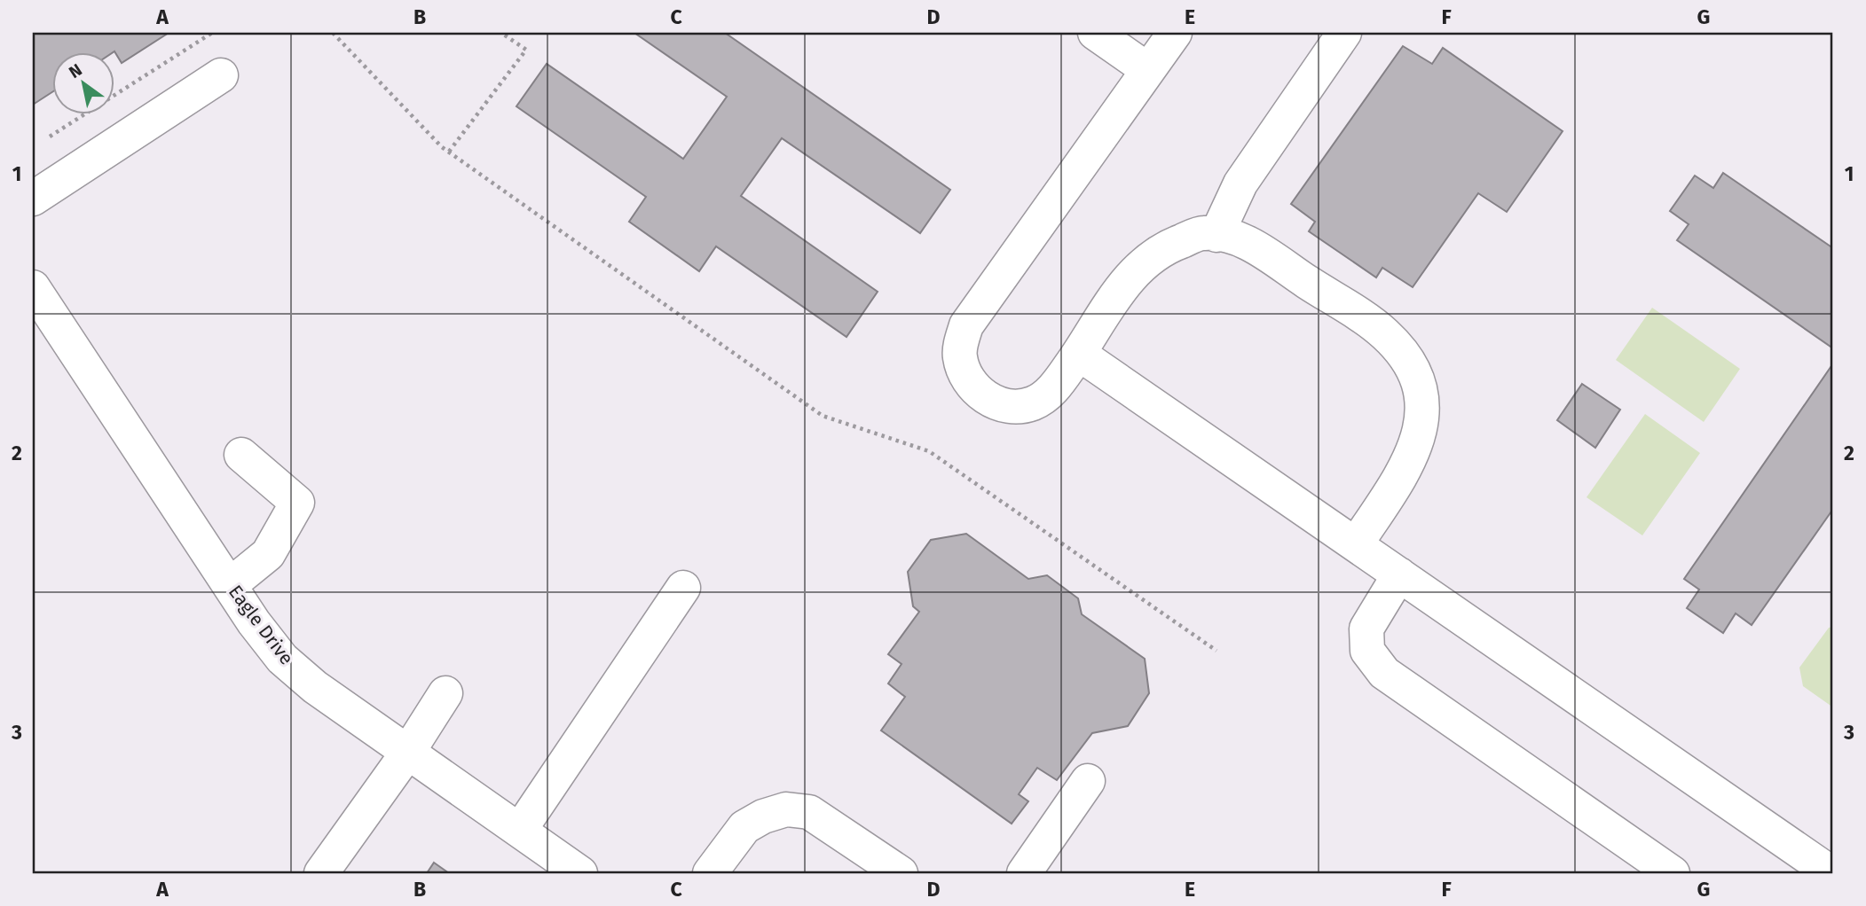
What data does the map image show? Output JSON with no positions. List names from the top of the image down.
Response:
{
  "streets": {
    "street": ["Eagle Drive"]
  },
  "north": "top left",
  "grid": {
    "columns": [
      "A",
      "B",
      "C",
      "D",
      "E",
      "F",
      "G"
    ],
    "rows": ["1", "2", "3"]
  }
}
